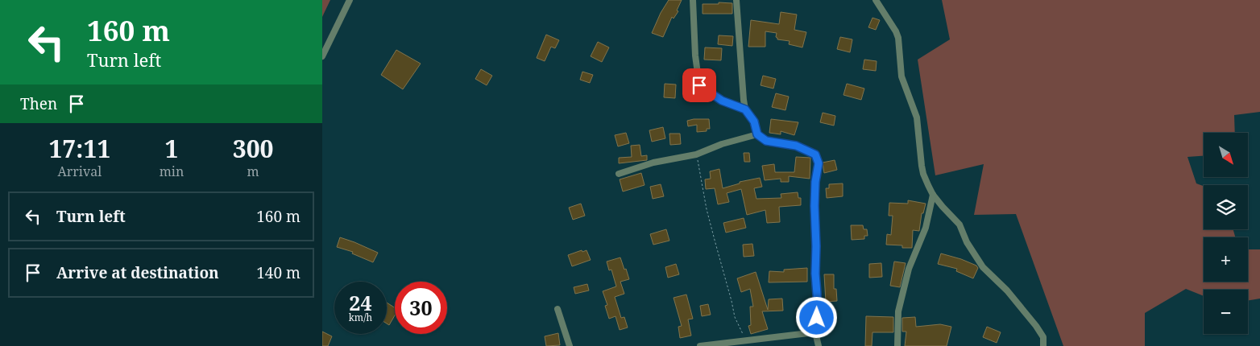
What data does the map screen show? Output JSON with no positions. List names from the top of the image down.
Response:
{
  "north": "bottom right",
  "page": {
    "turn": ["160 m", "Turn left"],
    "then": "Then",
    "eta": [
      "17:11",
      "Arrival",
      "1",
      "min",
      "300",
      "m"
    ],
    "map_buttons": ["+", "−"],
    "list": [
      {
        "name": "Turn left",
        "value": "160 m"
      },
      {
        "name": "Arrive at destination",
        "value": "140 m"
      }
    ],
    "speed": "24 km/h",
    "limit": "30"
  }
}
